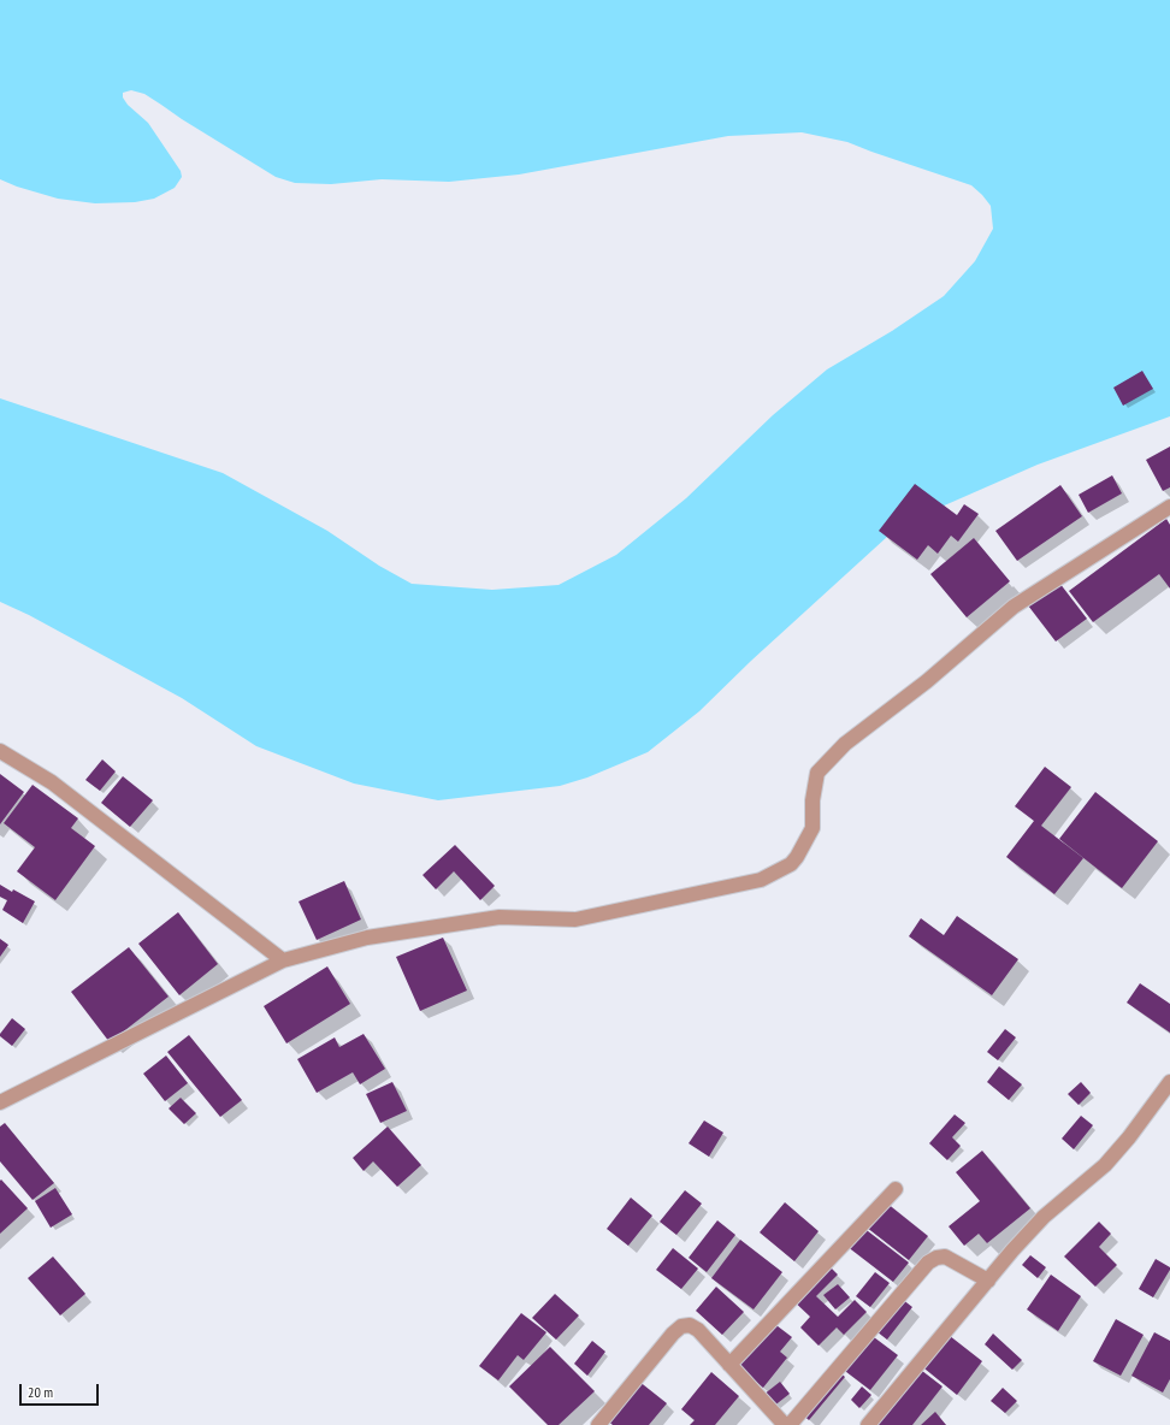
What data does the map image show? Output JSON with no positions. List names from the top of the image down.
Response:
{
  "scale_bar": "20 m"
}
